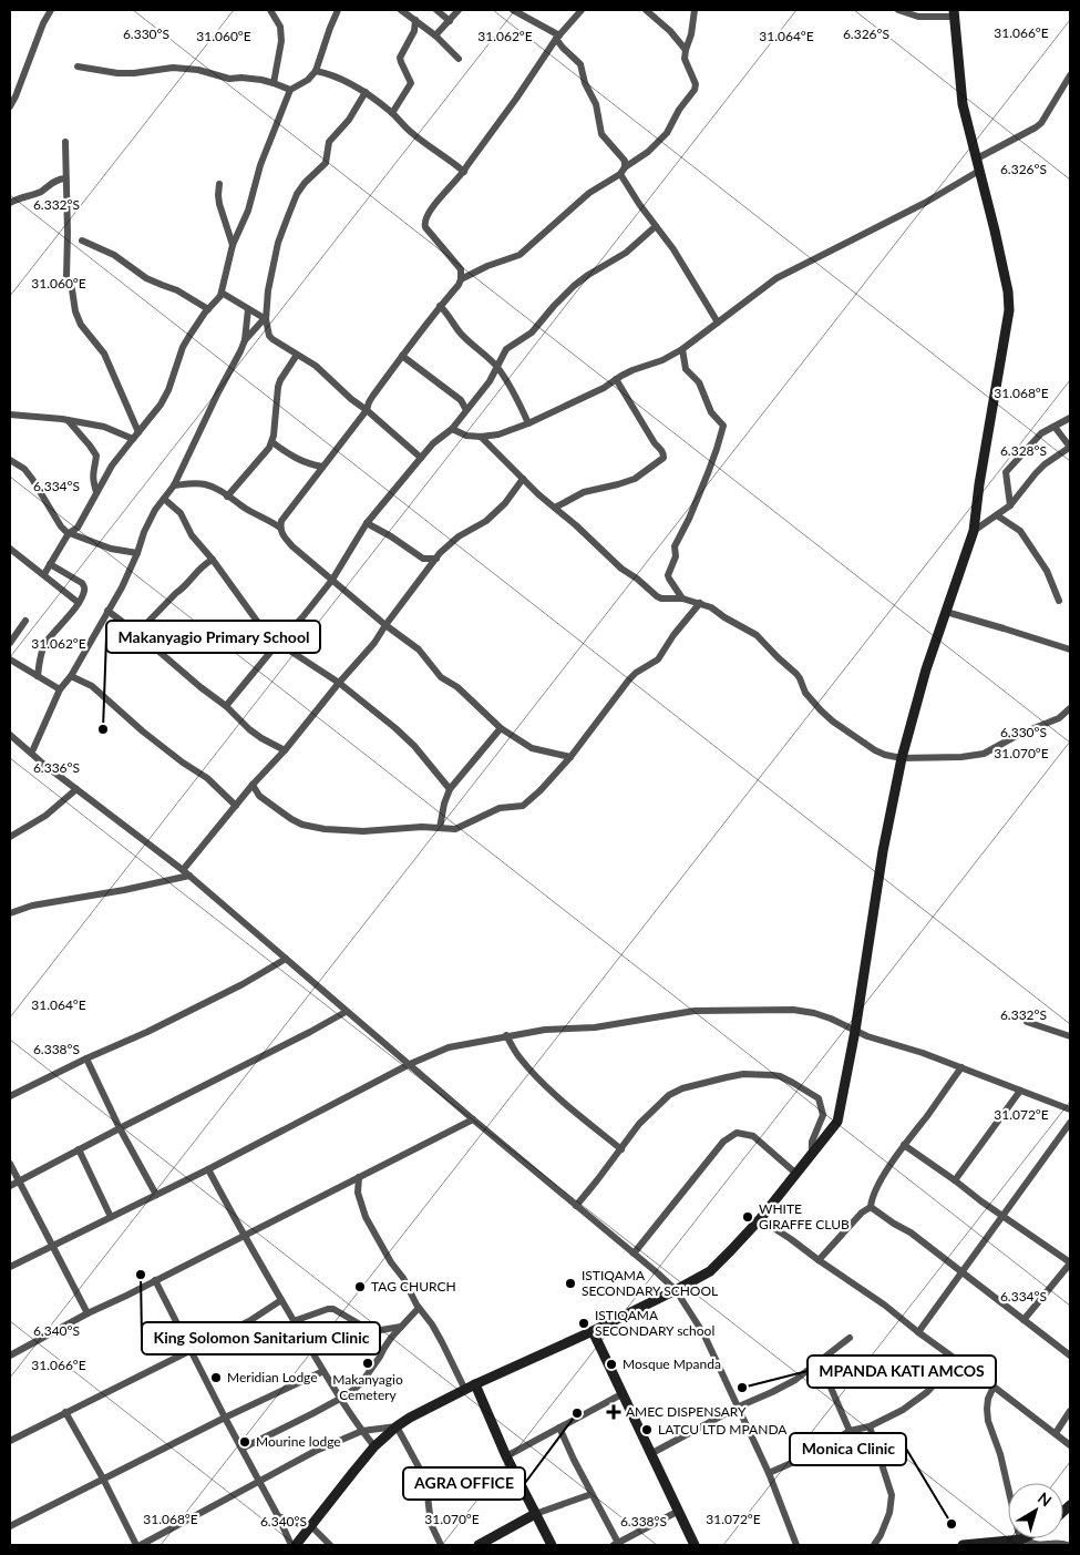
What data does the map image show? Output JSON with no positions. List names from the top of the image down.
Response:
{
  "places": {
    "other": [
      "Makanyagio Primary School",
      "WHITE GIRAFFE CLUB",
      "King Solomon Sanitarium Clinic",
      "ISTIQAMA SECONDARY SCHOOL",
      "TAG CHURCH",
      "ISTIQAMA SECONDARY school",
      "Makanyagio Cemetery",
      "Mosque Mpanda",
      "Meridian Lodge",
      "MPANDA KATI AMCOS",
      "AGRA OFFICE",
      "LATCU LTD MPANDA",
      "Mourine lodge",
      "Monica Clinic"
    ],
    "health": ["AMEC DISPENSARY"]
  },
  "north": "top right",
  "coordinates": [
    "31.066°E",
    "6.330°S",
    "6.326°S",
    "31.064°E",
    "31.060°E",
    "31.062°E",
    "6.332°S",
    "31.068°E",
    "6.328°S",
    "6.334°S",
    "31.070°E",
    "6.336°S",
    "6.338°S",
    "31.072°E",
    "6.340°S"
  ]
}
